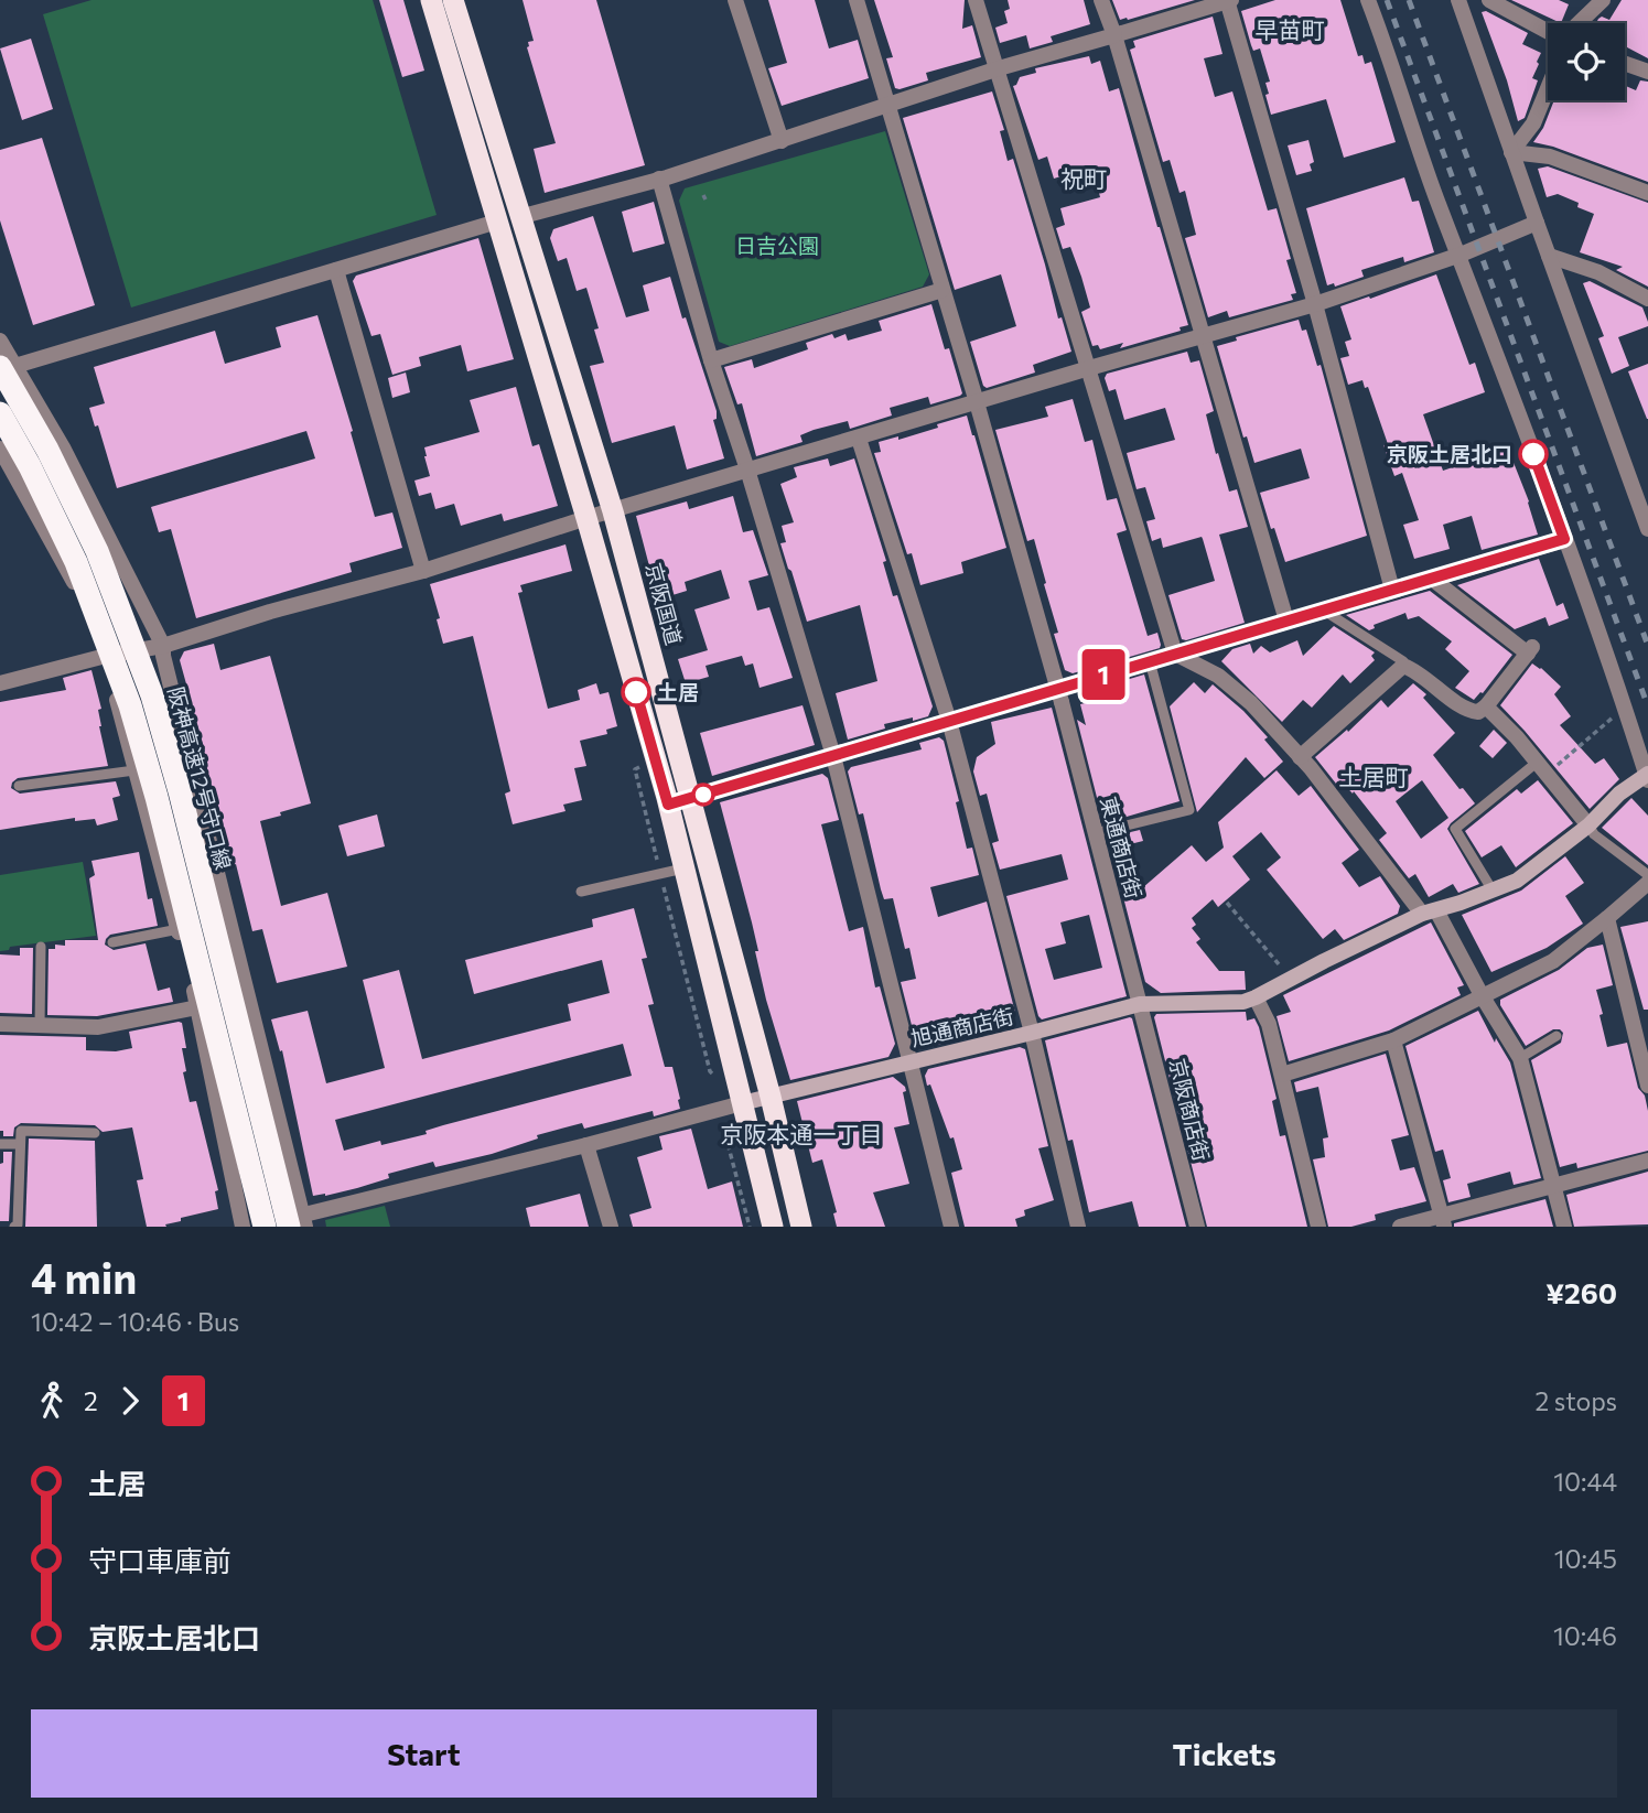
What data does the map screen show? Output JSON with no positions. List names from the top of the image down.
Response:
{
  "streets": {
    "highway": ["京阪国道", "阪神高速12号守口線"],
    "main road": ["旭通商店街"],
    "street": ["東通商店街", "京阪商店街"]
  },
  "crossings": [
    ["京阪国道", "旭通商店街"],
    ["東通商店街", "旭通商店街"],
    ["東通商店街", "京阪商店街"],
    ["旭通商店街", "京阪商店街"]
  ],
  "districts": [
    "早苗町",
    "祝町",
    "土居町",
    "京阪本通一丁目"
  ],
  "parks": ["日吉公園"],
  "places": ["京阪土居北口", "土居"],
  "lines": ["bus line 1"],
  "page": {
    "on_map": "1",
    "heading": ["4 min", "10:42 – 10:46 · Bus", "¥260"],
    "legs": ["2", "1", "2 stops"],
    "list": [
      {
        "name": "土居",
        "value": "10:44"
      },
      {
        "name": "守口車庫前",
        "value": "10:45"
      },
      {
        "name": "京阪土居北口",
        "value": "10:46"
      }
    ],
    "buttons": ["Start", "Tickets"]
  }
}
